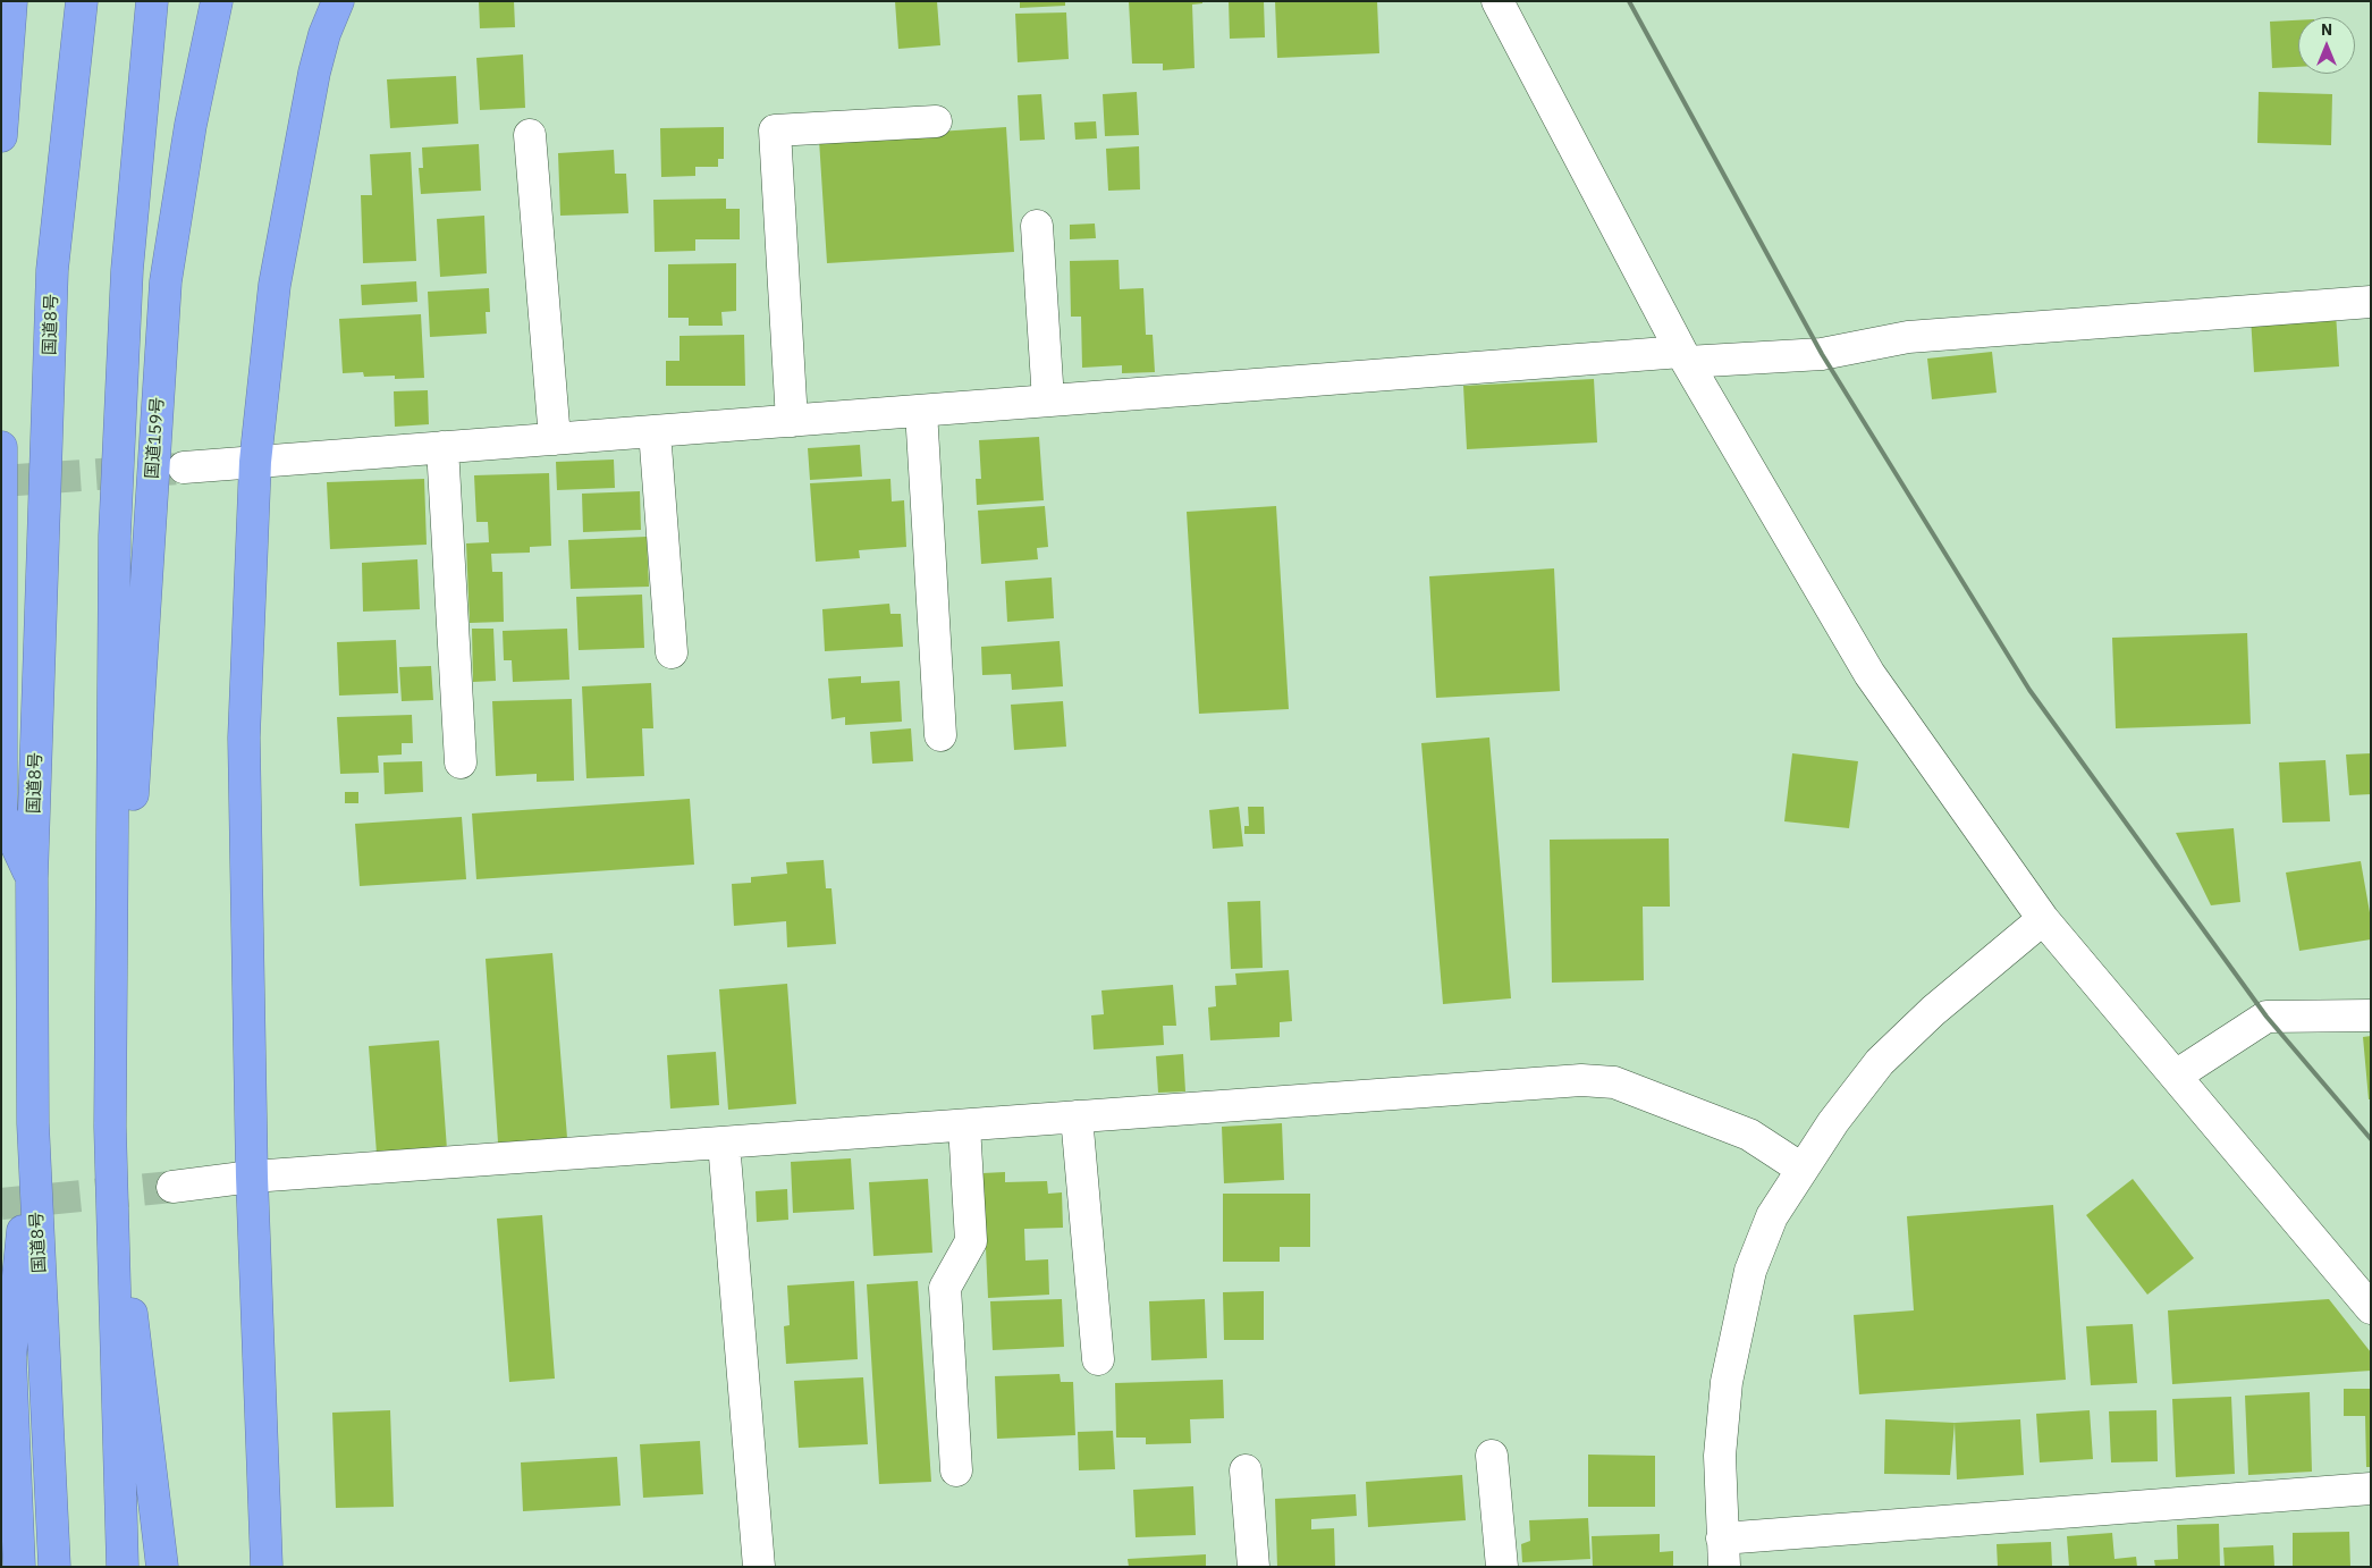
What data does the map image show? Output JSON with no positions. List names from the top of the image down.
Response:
{
  "streets": {
    "highway": ["国道8号", "国道159号"]
  },
  "north": "top"
}
